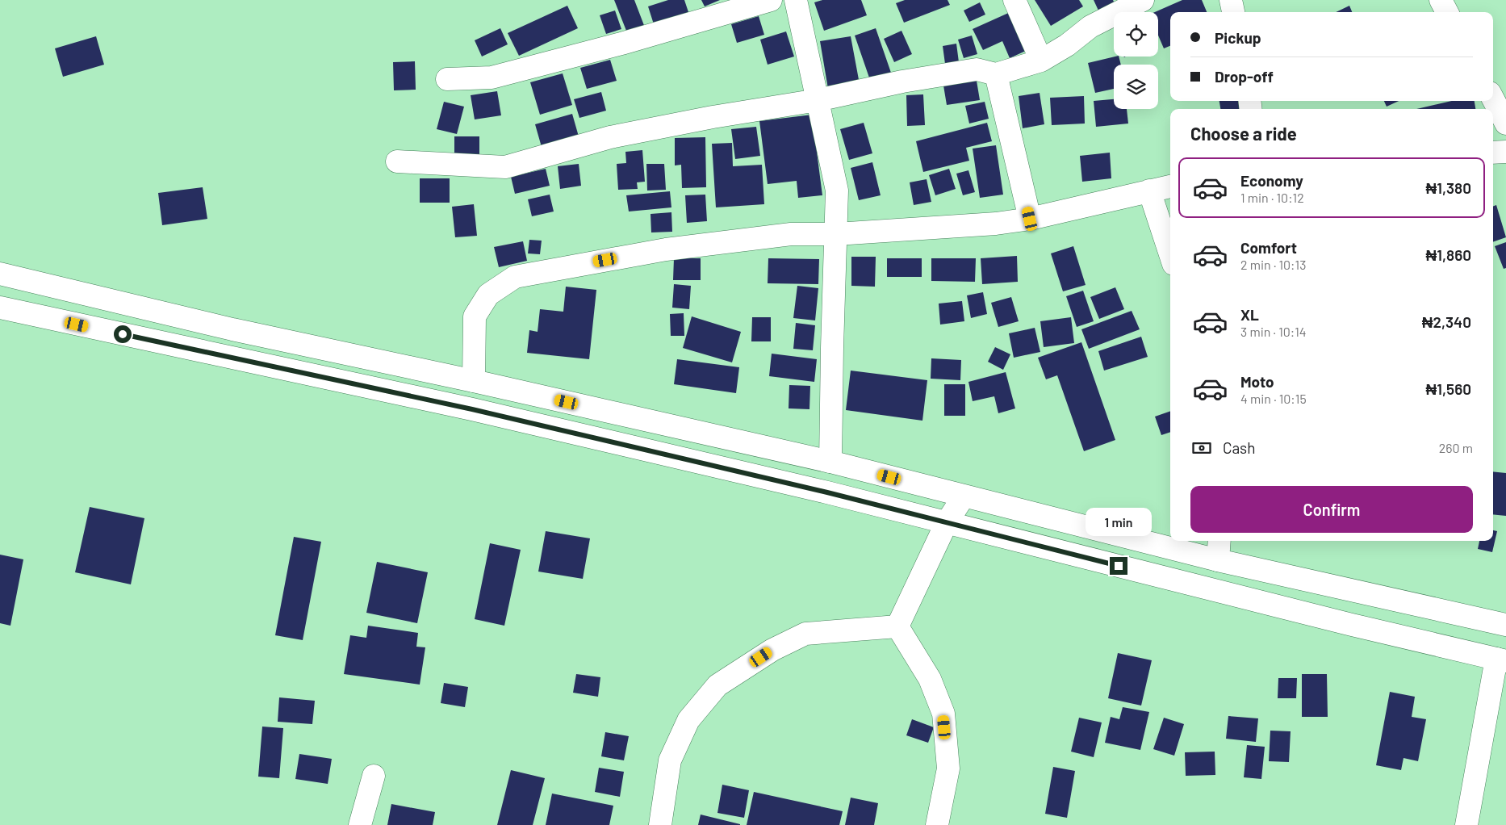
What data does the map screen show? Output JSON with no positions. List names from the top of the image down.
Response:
{
  "page": {
    "banner": ["Pickup", "Drop-off"],
    "heading": "Choose a ride",
    "list": [
      {
        "name": "Economy",
        "note": "1 min · 10:12",
        "value": "₦1,380"
      },
      {
        "name": "Comfort",
        "note": "2 min · 10:13",
        "value": "₦1,860"
      },
      {
        "name": "XL",
        "note": "3 min · 10:14",
        "value": "₦2,340"
      },
      {
        "name": "Moto",
        "note": "4 min · 10:15",
        "value": "₦1,560"
      }
    ],
    "pay": ["Cash", "260 m"],
    "buttons": "Confirm",
    "bubble": "1 min"
  }
}
